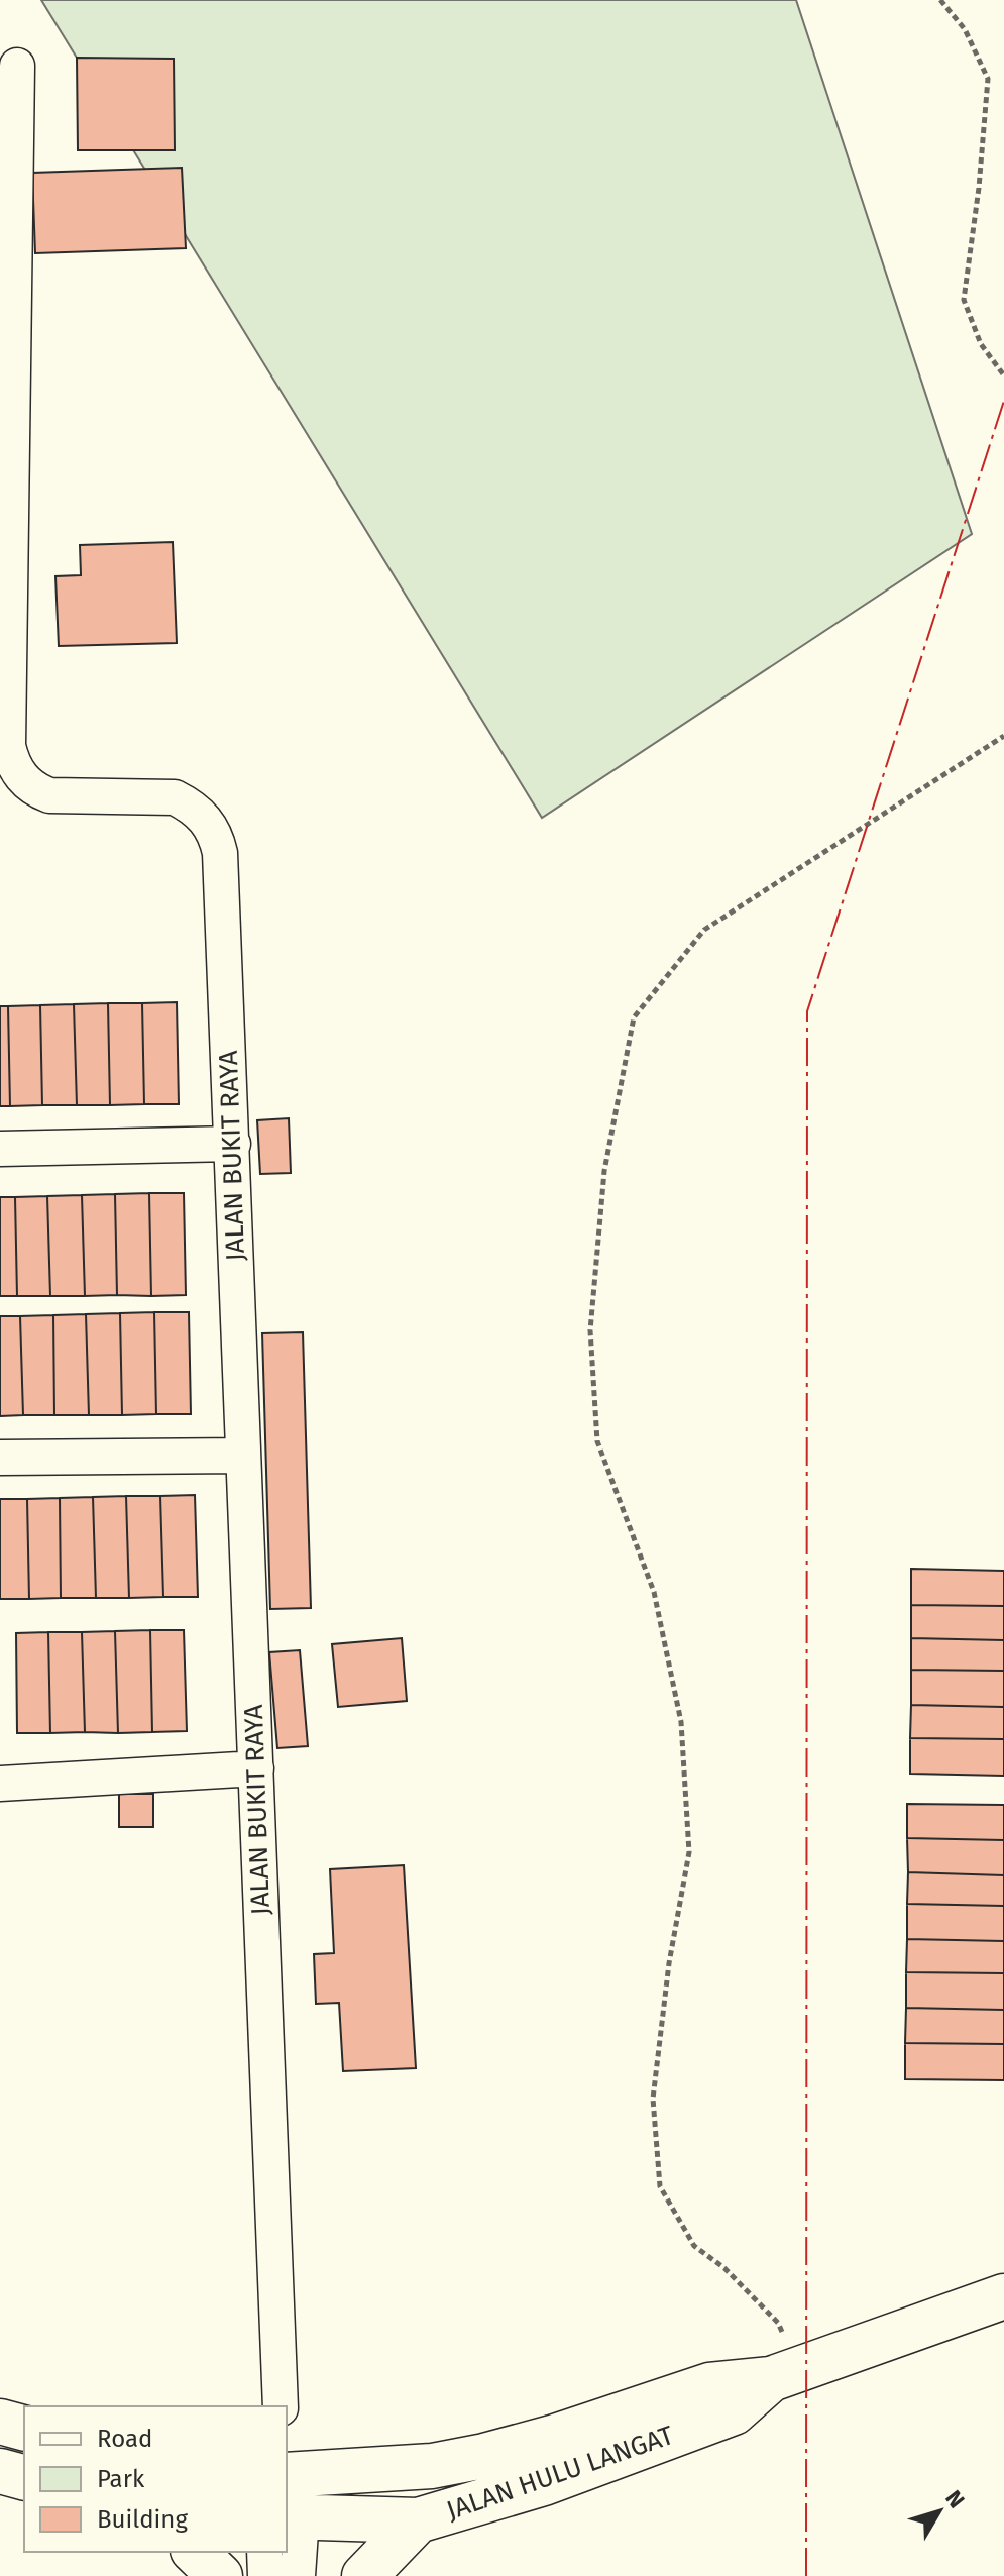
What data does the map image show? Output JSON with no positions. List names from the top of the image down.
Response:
{
  "streets": {
    "main road": ["JALAN HULU LANGAT"],
    "street": ["JALAN BUKIT RAYA"]
  },
  "legend": ["Road", "Park", "Building"],
  "north": "top right"
}
